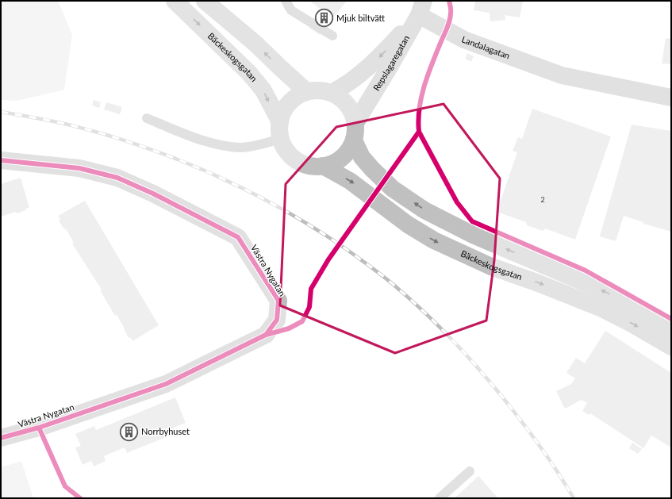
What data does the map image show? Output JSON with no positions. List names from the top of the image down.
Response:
{
  "streets": {
    "main road": ["Bäckeskogsgatan"],
    "street": ["Landalagatan", "Repslagaregatan", "Västra Nygatan"]
  },
  "crossings": [
    ["Landalagatan", "Repslagaregatan"],
    ["Bäckeskogsgatan", "Repslagaregatan"]
  ],
  "places": {
    "building": ["Mjuk biltvätt", "Norrbyhuset"]
  },
  "house_numbers": ["2"]
}
